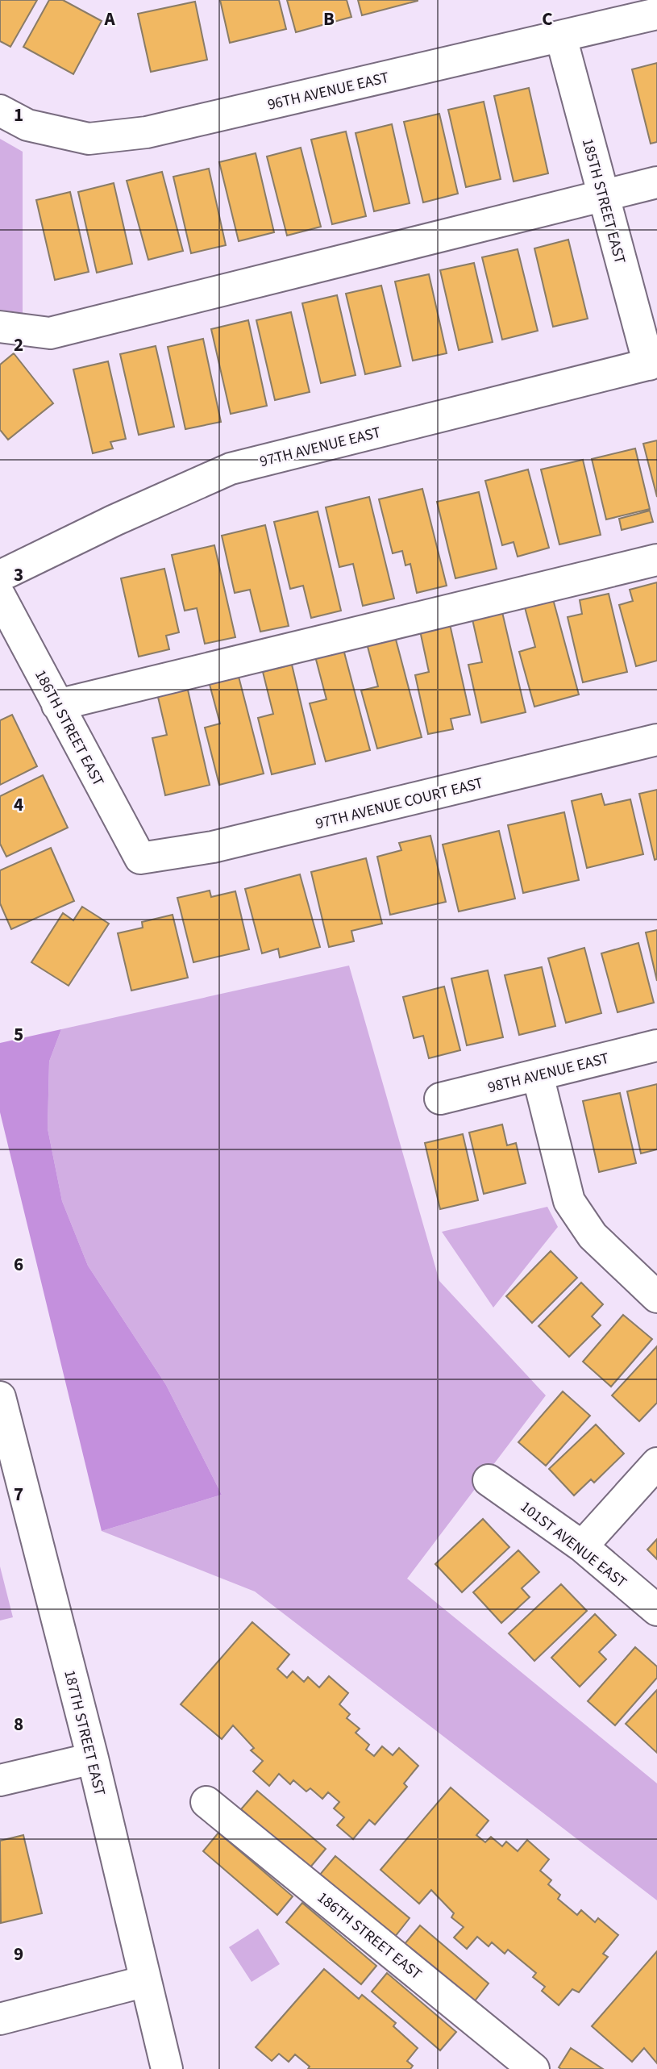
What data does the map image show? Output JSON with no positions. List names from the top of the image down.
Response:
{
  "streets": {
    "street": [
      "96TH AVENUE EAST",
      "185TH STREET EAST",
      "97TH AVENUE EAST",
      "186TH STREET EAST",
      "97TH AVENUE COURT EAST",
      "98TH AVENUE EAST",
      "101ST AVENUE EAST",
      "187TH STREET EAST"
    ]
  },
  "crossings": [
    ["96TH AVENUE EAST", "185TH STREET EAST"],
    ["185TH STREET EAST", "97TH AVENUE EAST"],
    ["186TH STREET EAST", "97TH AVENUE COURT EAST"]
  ],
  "grid": {
    "columns": ["A", "B", "C"],
    "rows": [
      "1",
      "2",
      "3",
      "4",
      "5",
      "6",
      "7",
      "8",
      "9"
    ]
  }
}
